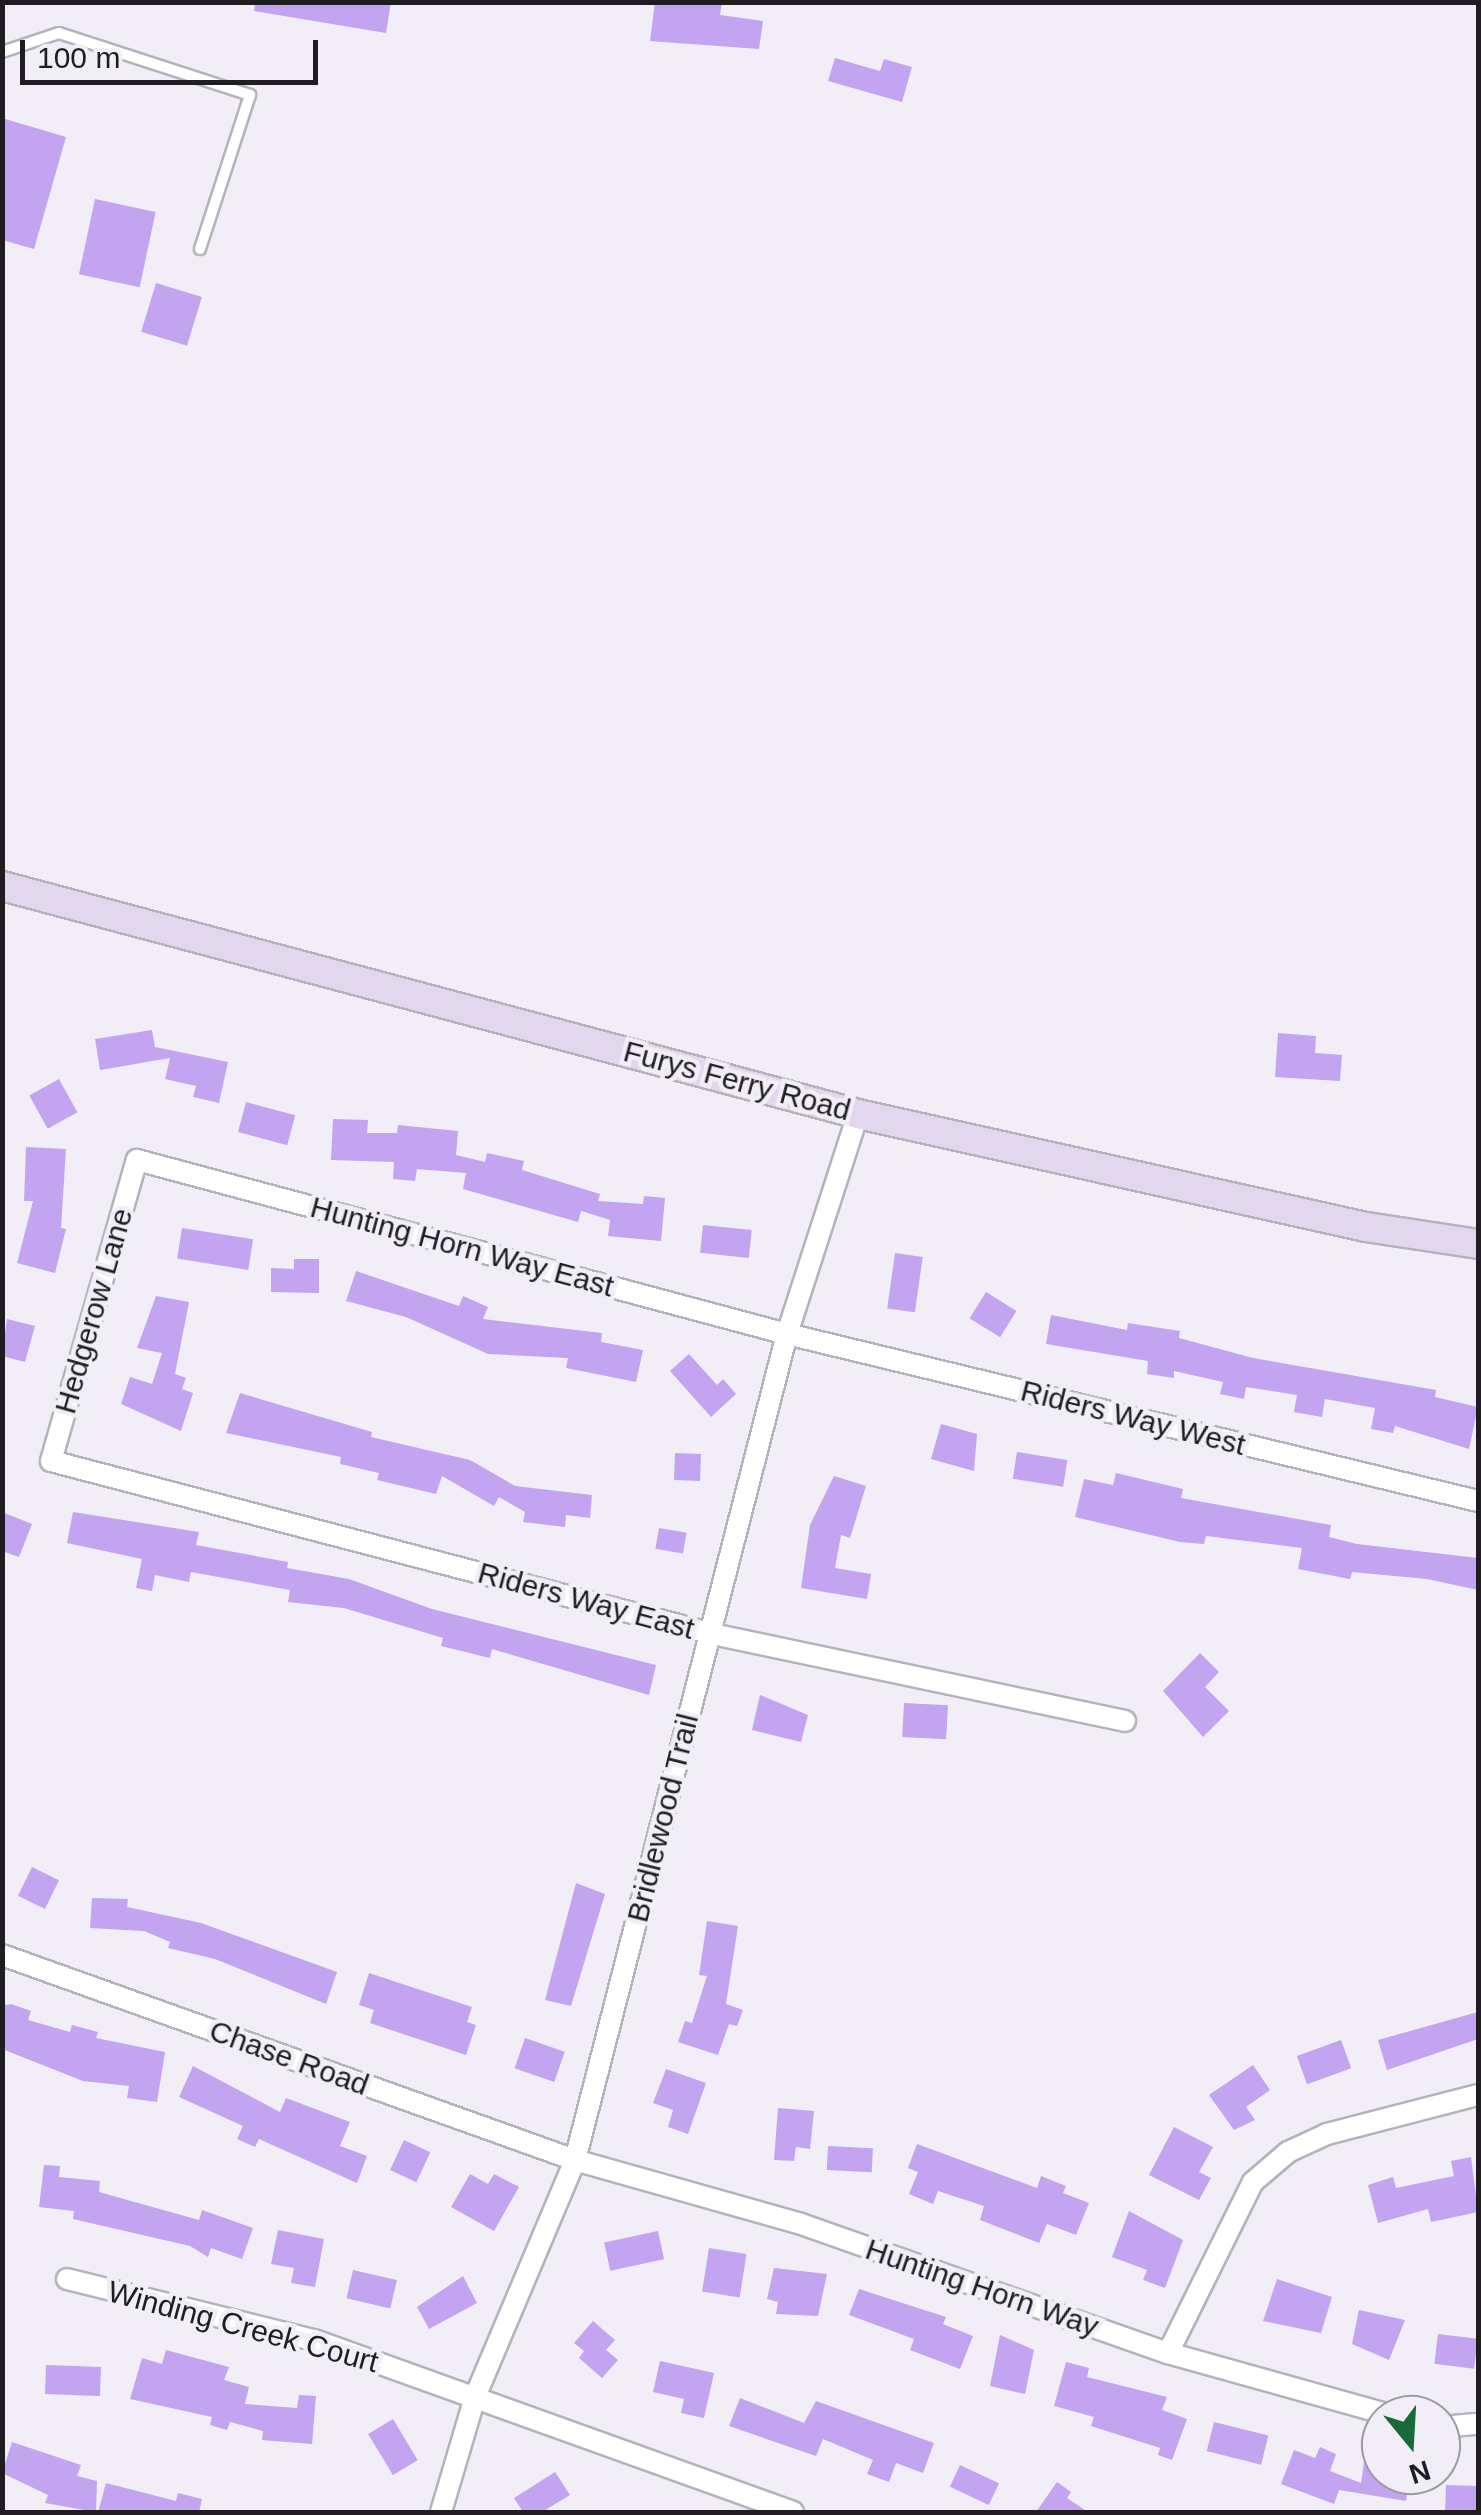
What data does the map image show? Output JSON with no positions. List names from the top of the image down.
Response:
{
  "streets": {
    "main road": ["Furys Ferry Road"],
    "street": [
      "Hunting Horn Way East",
      "Hedgerow Lane",
      "Riders Way West",
      "Riders Way East",
      "Bridlewood Trail",
      "Chase Road",
      "Hunting Horn Way",
      "Winding Creek Court"
    ]
  },
  "crossings": [
    ["Furys Ferry Road", "Bridlewood Trail"],
    ["Hunting Horn Way East", "Hedgerow Lane"],
    ["Hunting Horn Way East", "Riders Way West"],
    ["Hunting Horn Way East", "Bridlewood Trail"],
    ["Hedgerow Lane", "Riders Way East"],
    ["Riders Way West", "Bridlewood Trail"],
    ["Riders Way East", "Bridlewood Trail"],
    ["Bridlewood Trail", "Chase Road"],
    ["Bridlewood Trail", "Hunting Horn Way"],
    ["Bridlewood Trail", "Winding Creek Court"],
    ["Chase Road", "Hunting Horn Way"]
  ],
  "scale_bar": "100 m",
  "north": "bottom"
}
